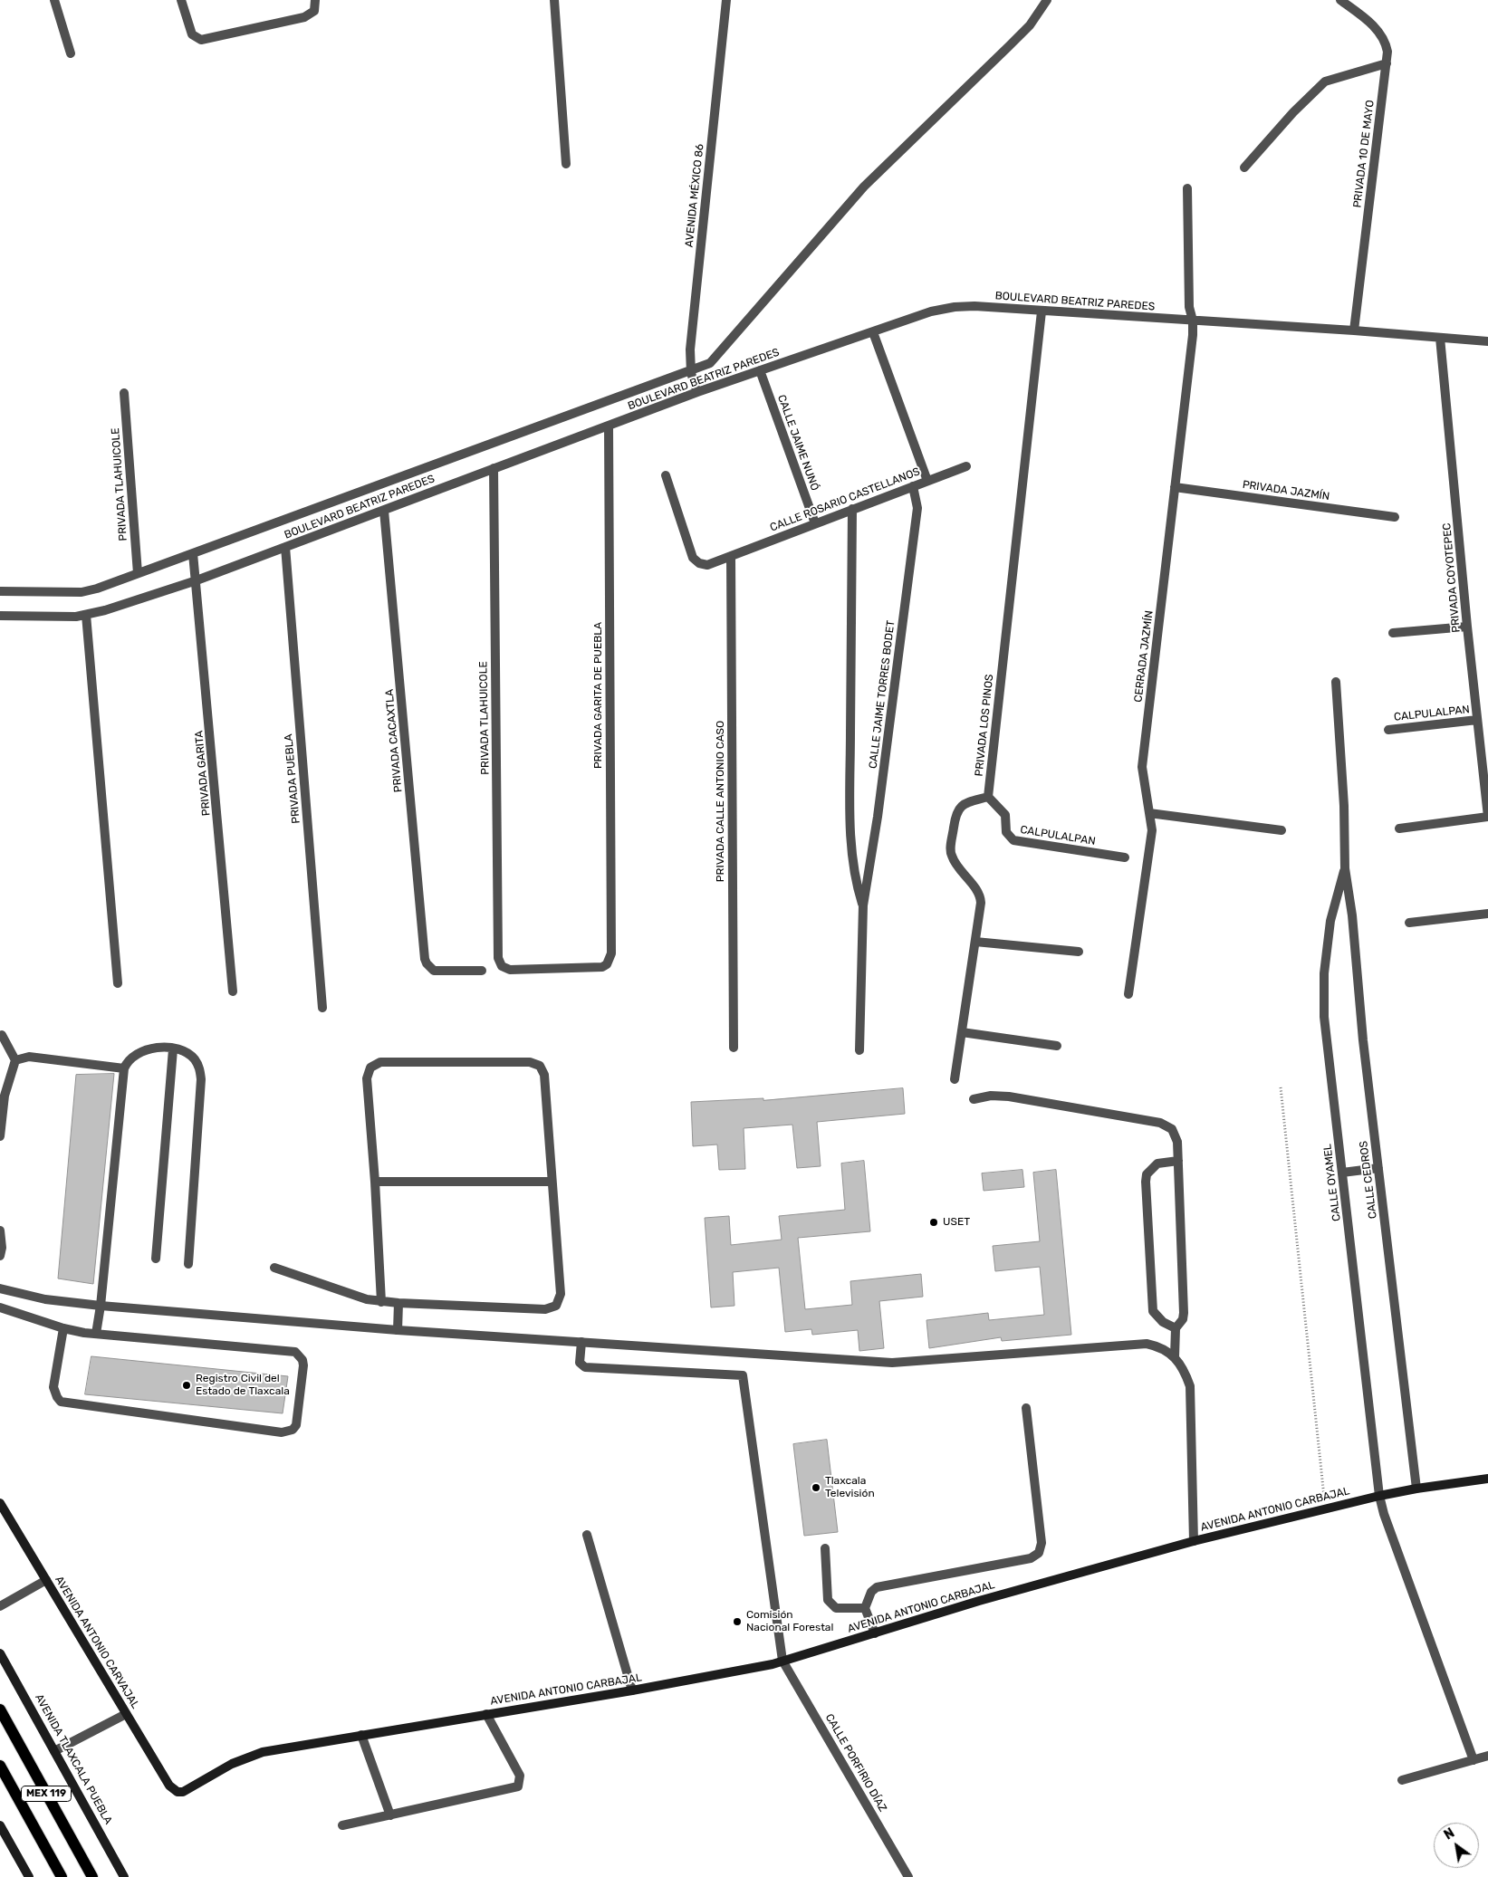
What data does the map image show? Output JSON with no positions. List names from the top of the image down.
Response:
{
  "streets": {
    "main road": ["MEX 119"],
    "street": [
      "PRIVADA 10 DE MAYO",
      "AVENIDA MÉXICO 86",
      "BOULEVARD BEATRIZ PAREDES",
      "CALLE JAIME NUNÓ",
      "PRIVADA TLAHUICOLE",
      "PRIVADA JAZMÍN",
      "CALLE ROSARIO CASTELLANOS",
      "PRIVADA COYOTEPEC",
      "CERRADA JAZMÍN",
      "CALLE JAIME TORRES BODET",
      "PRIVADA GARITA DE PUEBLA",
      "CALPULALPAN",
      "PRIVADA LOS PINOS",
      "PRIVADA CACAXTLA",
      "PRIVADA GARITA",
      "PRIVADA PUEBLA",
      "PRIVADA CALLE ANTONIO CASO",
      "CALLE CEDROS",
      "CALLE OYAMEL",
      "AVENIDA ANTONIO CARBAJAL",
      "AVENIDA ANTONIO CARVAJAL",
      "AVENIDA TLAXCALA PUEBLA",
      "CALLE PORFIRIO DÍAZ"
    ]
  },
  "crossings": [
    ["PRIVADA 10 DE MAYO", "BOULEVARD BEATRIZ PAREDES"],
    ["AVENIDA MÉXICO 86", "BOULEVARD BEATRIZ PAREDES"],
    ["BOULEVARD BEATRIZ PAREDES", "CALLE JAIME NUNÓ"],
    ["BOULEVARD BEATRIZ PAREDES", "PRIVADA TLAHUICOLE"],
    ["BOULEVARD BEATRIZ PAREDES", "PRIVADA COYOTEPEC"],
    ["BOULEVARD BEATRIZ PAREDES", "CERRADA JAZMÍN"],
    ["BOULEVARD BEATRIZ PAREDES", "PRIVADA GARITA DE PUEBLA"],
    ["BOULEVARD BEATRIZ PAREDES", "PRIVADA LOS PINOS"],
    ["BOULEVARD BEATRIZ PAREDES", "PRIVADA CACAXTLA"],
    ["BOULEVARD BEATRIZ PAREDES", "PRIVADA GARITA"],
    ["BOULEVARD BEATRIZ PAREDES", "PRIVADA PUEBLA"],
    ["CALLE JAIME NUNÓ", "CALLE ROSARIO CASTELLANOS"],
    ["PRIVADA TLAHUICOLE", "PRIVADA GARITA DE PUEBLA"],
    ["PRIVADA JAZMÍN", "CERRADA JAZMÍN"],
    ["CALLE ROSARIO CASTELLANOS", "CALLE JAIME TORRES BODET"],
    ["CALLE ROSARIO CASTELLANOS", "PRIVADA CALLE ANTONIO CASO"],
    ["PRIVADA COYOTEPEC", "CALPULALPAN"],
    ["CALPULALPAN", "PRIVADA LOS PINOS"],
    ["CALLE CEDROS", "CALLE OYAMEL"],
    ["CALLE CEDROS", "AVENIDA ANTONIO CARBAJAL"],
    ["CALLE OYAMEL", "AVENIDA ANTONIO CARBAJAL"],
    ["AVENIDA ANTONIO CARBAJAL", "AVENIDA ANTONIO CARVAJAL"],
    ["AVENIDA ANTONIO CARBAJAL", "CALLE PORFIRIO DÍAZ"]
  ],
  "places": [
    "USET",
    "Registro Civil del Estado de Tlaxcala",
    "Tlaxcala Televisión",
    "Comisión Nacional Forestal"
  ],
  "north": "top left"
}
